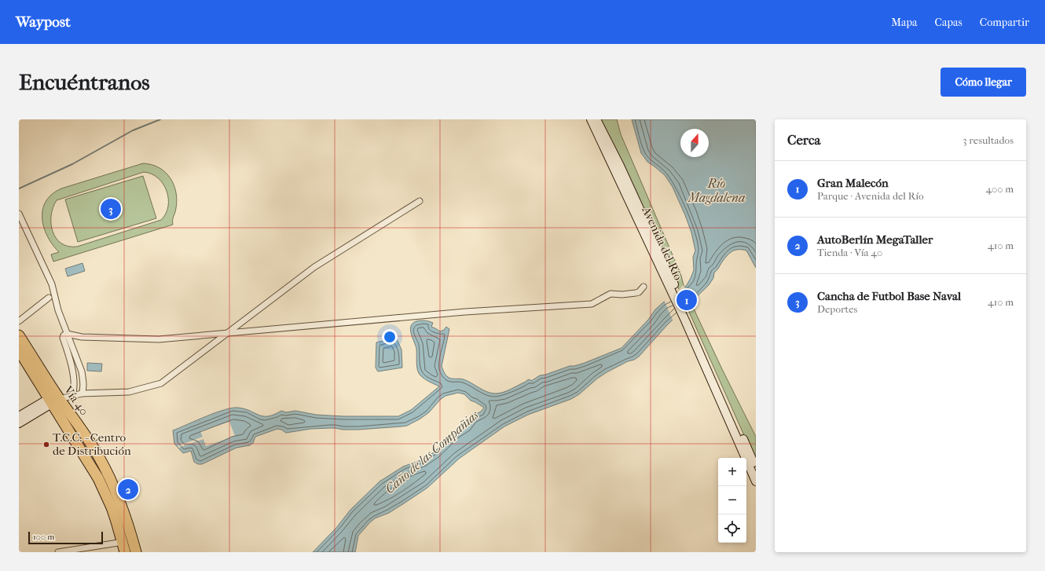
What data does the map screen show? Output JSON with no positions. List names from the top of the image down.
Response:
{
  "streets": {
    "highway": ["Vía 40"],
    "main road": ["Avenida del Río"]
  },
  "water": ["Río Magdalena", "Caño de las Compañias"],
  "places": ["T.C.C. - Centro de Distribución"],
  "scale_bar": "100 m",
  "north": "top",
  "page": {
    "header": "Waypost",
    "nav": ["Mapa", "Capas", "Compartir"],
    "buttons": "Cómo llegar",
    "title": "Encuéntranos",
    "heading": ["Cerca", "3 resultados"],
    "list": [
      {
        "mark": "1",
        "name": "Gran Malecón",
        "note": "Parque · Avenida del Río",
        "value": "400 m"
      },
      {
        "mark": "2",
        "name": "AutoBerlín MegaTaller",
        "note": "Tienda · Vía 40",
        "value": "410 m"
      },
      {
        "mark": "3",
        "name": "Cancha de Futbol Base Naval",
        "note": "Deportes",
        "value": "410 m"
      }
    ],
    "pins": ["3", "1", "2"],
    "map_buttons": ["+", "−"],
    "scale": "100 m"
  }
}
